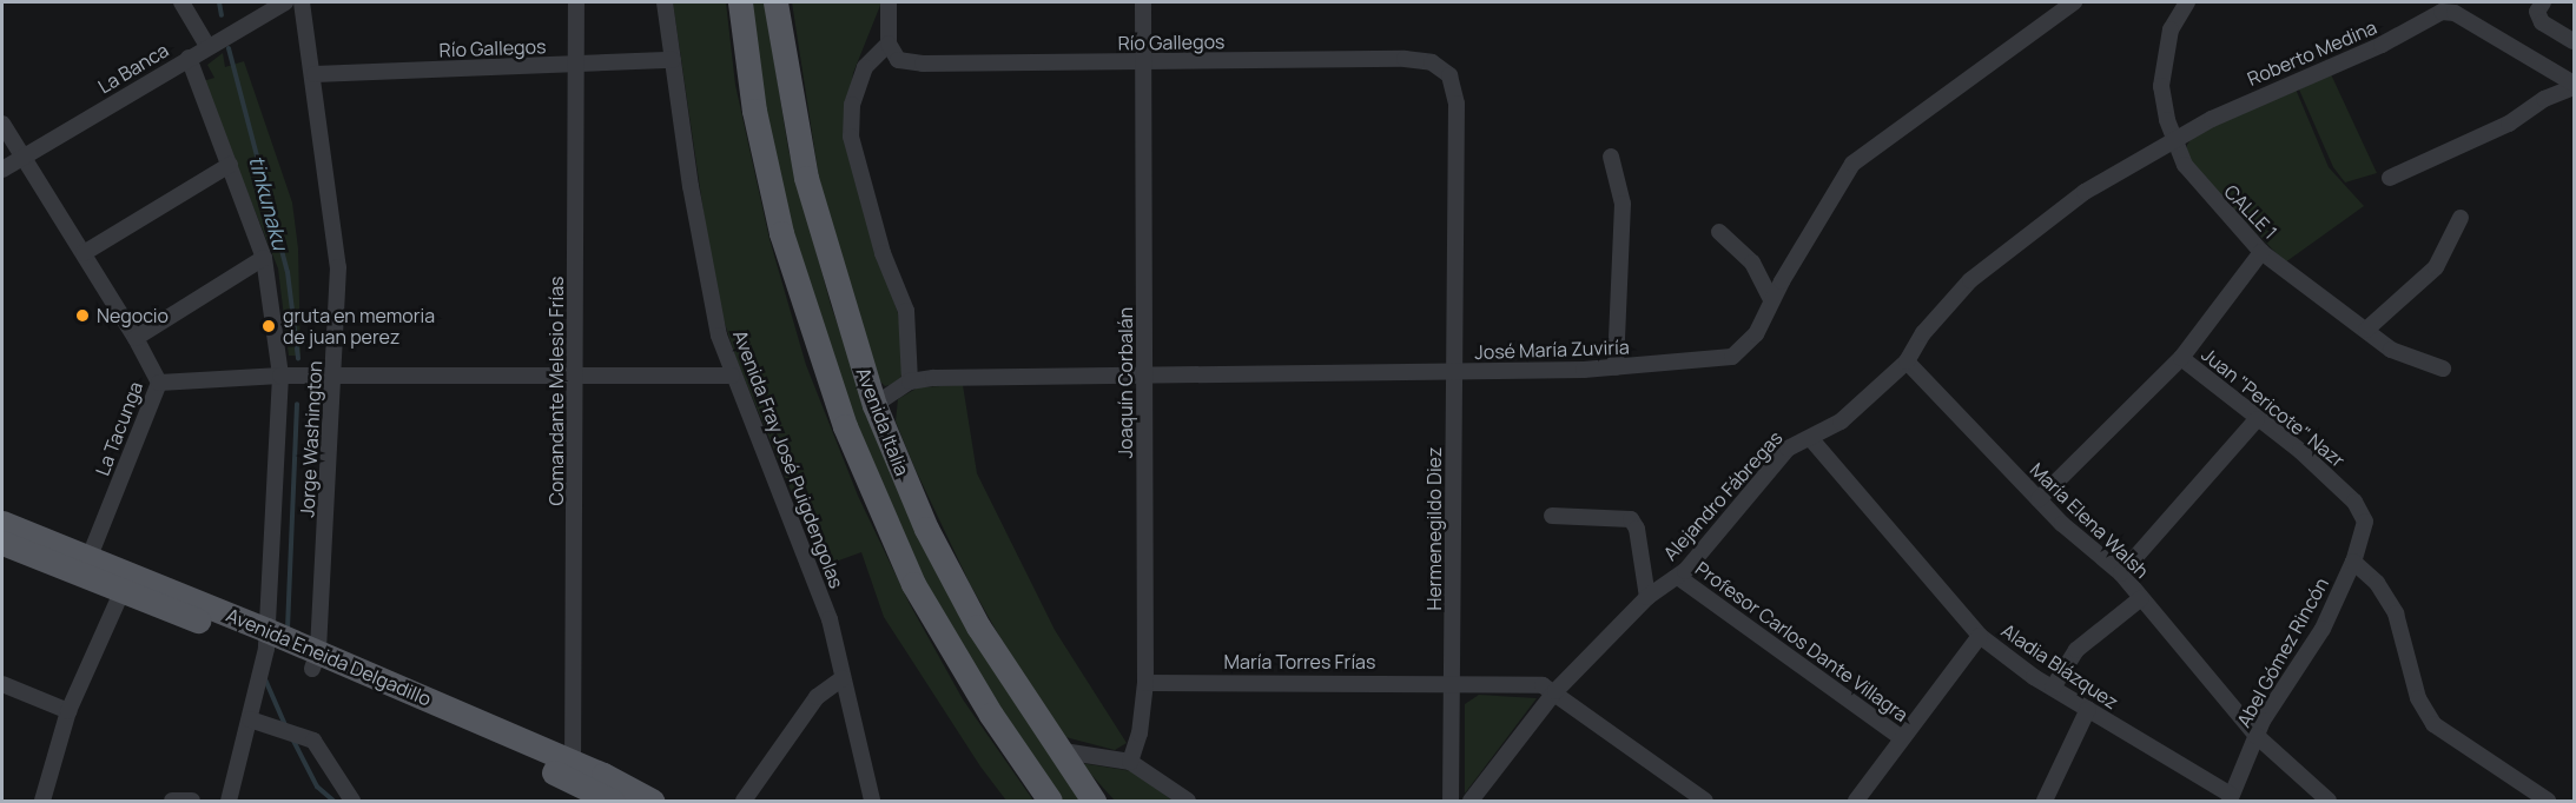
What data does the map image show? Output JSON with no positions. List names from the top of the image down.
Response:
{
  "streets": {
    "main road": ["Avenida Italia", "Avenida Eneida Delgadillo"],
    "street": [
      "Río Gallegos",
      "Roberto Medina",
      "La Banca",
      "CALLE 1",
      "José María Zuviría",
      "Joaquín Corbalán",
      "Comandante Melesio Frías",
      "Juan \"Pericote\" Nazr",
      "La Tacunga",
      "Jorge Washington",
      "Avenida Fray José Puigdengolas",
      "Alejandro Fábregas",
      "María Elena Walsh",
      "Hermenegildo Diez",
      "Profesor Carlos Dante Villagra",
      "Abel Gómez Rincón",
      "María Torres Frías",
      "Aladia Blázquez"
    ]
  },
  "crossings": [
    ["Río Gallegos", "Joaquín Corbalán"],
    ["Río Gallegos", "Comandante Melesio Frías"],
    ["Río Gallegos", "Jorge Washington"],
    ["Río Gallegos", "Avenida Fray José Puigdengolas"],
    ["Río Gallegos", "Hermenegildo Diez"],
    ["Roberto Medina", "CALLE 1"],
    ["Roberto Medina", "Alejandro Fábregas"],
    ["La Banca", "La Tacunga"],
    ["CALLE 1", "Alejandro Fábregas"],
    ["José María Zuviría", "Joaquín Corbalán"],
    ["José María Zuviría", "Hermenegildo Diez"],
    ["Joaquín Corbalán", "María Torres Frías"],
    ["Comandante Melesio Frías", "Avenida Eneida Delgadillo"],
    ["Juan \"Pericote\" Nazr", "Abel Gómez Rincón"],
    ["La Tacunga", "Avenida Eneida Delgadillo"],
    ["Jorge Washington", "Avenida Eneida Delgadillo"],
    ["Alejandro Fábregas", "María Elena Walsh"],
    ["Alejandro Fábregas", "Profesor Carlos Dante Villagra"],
    ["Alejandro Fábregas", "Aladia Blázquez"],
    ["María Elena Walsh", "Abel Gómez Rincón"],
    ["Hermenegildo Diez", "María Torres Frías"],
    ["Abel Gómez Rincón", "Aladia Blázquez"]
  ],
  "water": ["tinkunaku"],
  "places": ["Negocio", "gruta en memoria de juan perez"]
}
